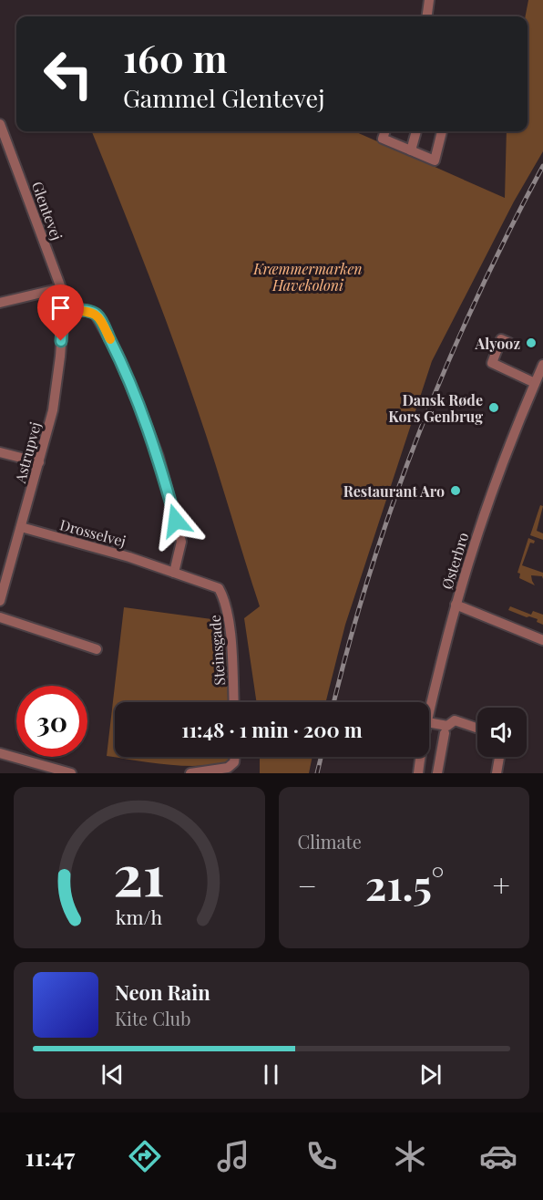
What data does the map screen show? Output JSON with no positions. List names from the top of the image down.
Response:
{
  "streets": {
    "street": [
      "Glentevej",
      "Astrupvej",
      "Drosselvej",
      "Østerbro",
      "Steinsgade"
    ]
  },
  "crossings": [
    ["Glentevej", "Astrupvej"],
    ["Astrupvej", "Drosselvej"],
    ["Drosselvej", "Steinsgade"]
  ],
  "parks": ["Kræmmermarken Havekoloni"],
  "places": ["Alyooz", "Dansk Røde Kors Genbrug", "Restaurant Aro"],
  "page": {
    "turn": ["160 m", "Gammel Glentevej"],
    "limit": "30",
    "trip": "11:48 · 1 min · 200 m",
    "tile": "Climate",
    "heat": ["−", "21.5°", "+"],
    "song": ["Neon Rain", "Kite Club"],
    "tabs": "11:47",
    "gauge": ["21", "km/h"]
  }
}
